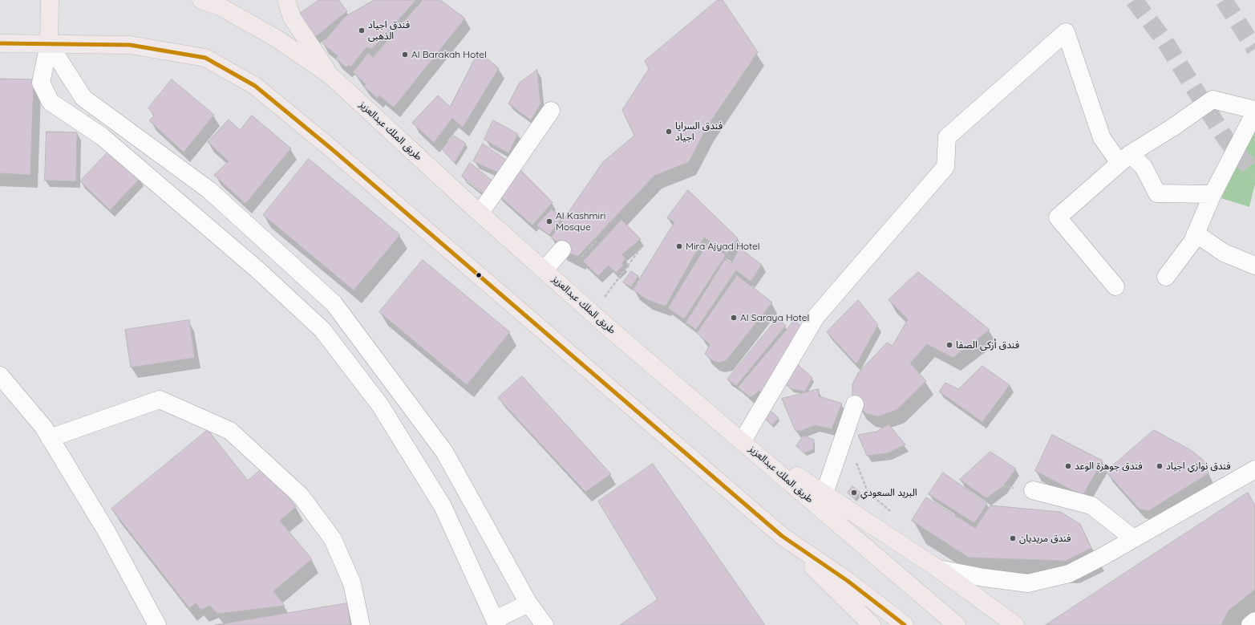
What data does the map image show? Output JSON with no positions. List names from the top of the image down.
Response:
{
  "streets": {
    "highway": ["طريق الملك عبدالعزيز"]
  },
  "places": [
    "فندق اجیاد الذهبی",
    "Al Barakah Hotel",
    "فندق السرايا اجياد",
    "Al Kashmiri Mosque",
    "Mira Ajyad Hotel",
    "Al Saraya Hotel",
    "فندق أزكى الصفا",
    "فندق جوهرة الوعد",
    "فندق نوازي اجياد",
    "البريد السعودي",
    "فندق مريديان"
  ]
}
